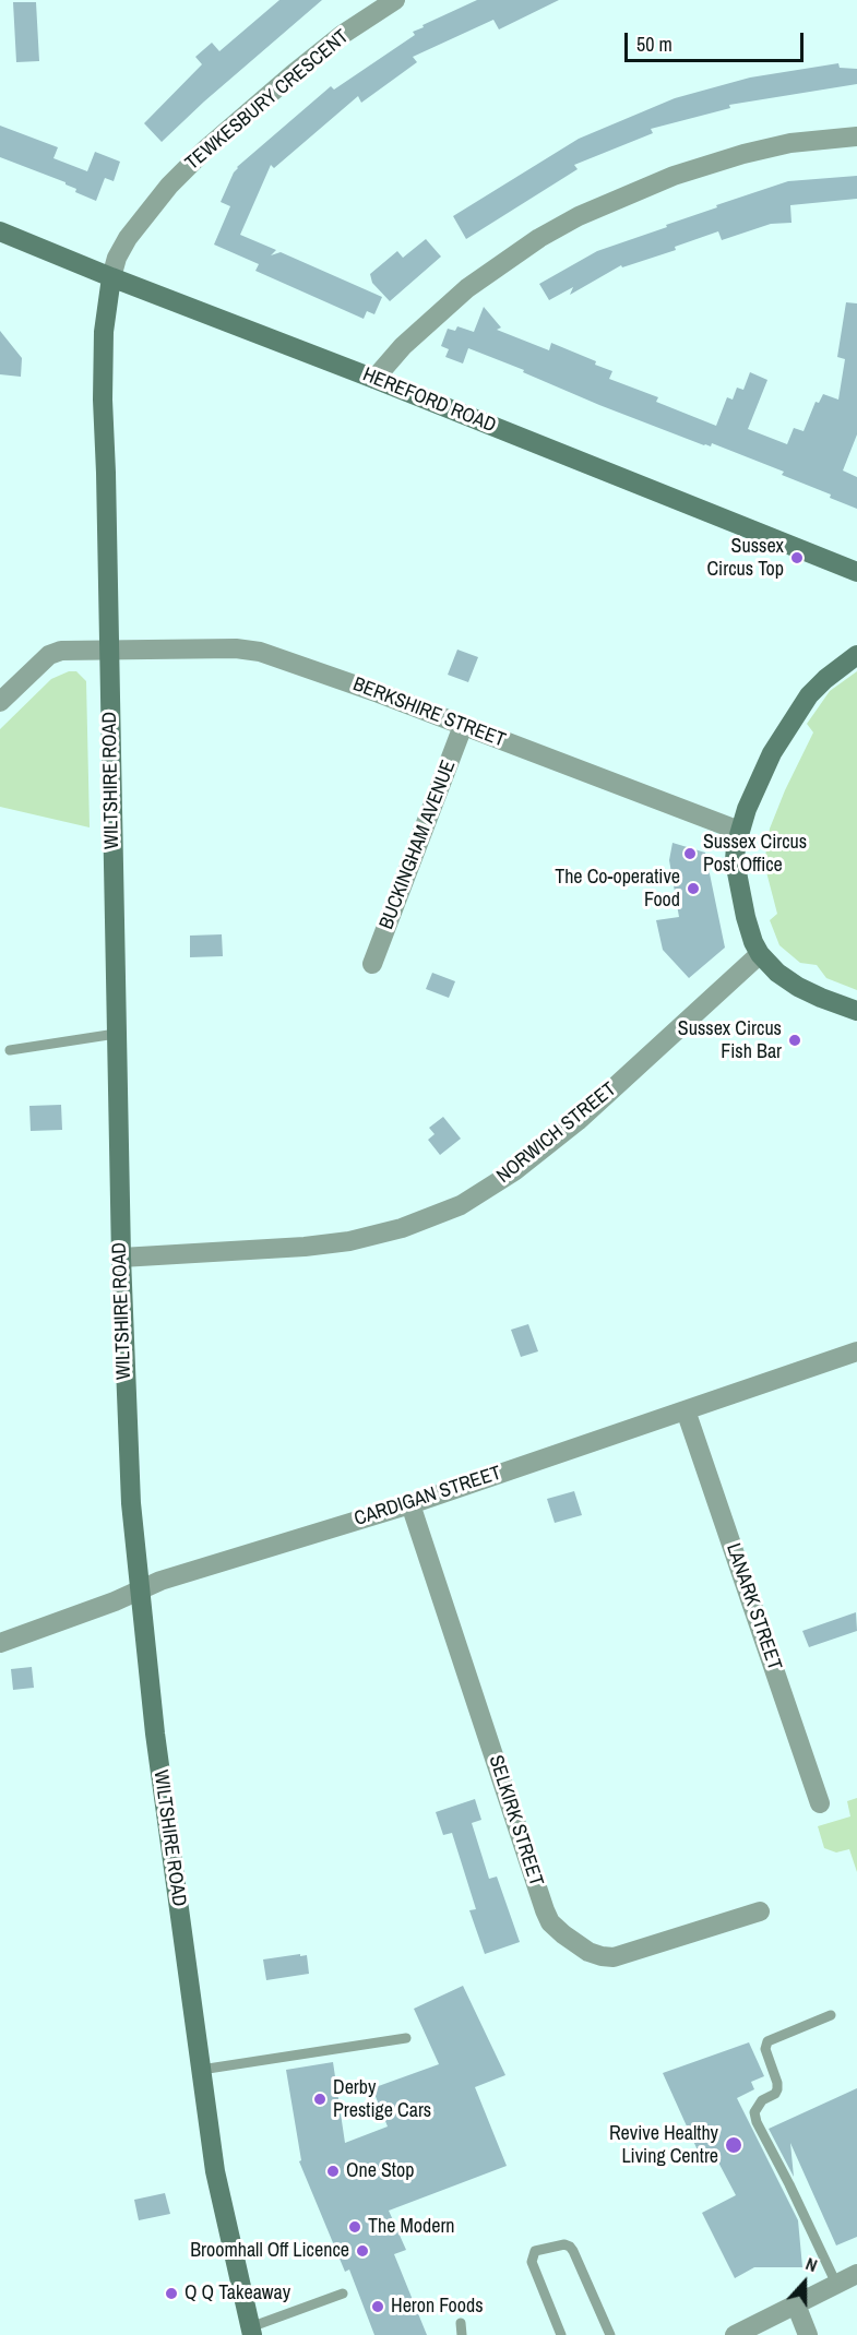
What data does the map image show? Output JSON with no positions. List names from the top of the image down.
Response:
{
  "streets": {
    "street": [
      "TEWKESBURY CRESCENT",
      "HEREFORD ROAD",
      "BERKSHIRE STREET",
      "WILTSHIRE ROAD",
      "BUCKINGHAM AVENUE",
      "NORWICH STREET",
      "CARDIGAN STREET",
      "LANARK STREET",
      "SELKIRK STREET"
    ]
  },
  "crossings": [
    ["TEWKESBURY CRESCENT", "HEREFORD ROAD"],
    ["TEWKESBURY CRESCENT", "WILTSHIRE ROAD"],
    ["HEREFORD ROAD", "WILTSHIRE ROAD"],
    ["BERKSHIRE STREET", "WILTSHIRE ROAD"],
    ["BERKSHIRE STREET", "BUCKINGHAM AVENUE"],
    ["WILTSHIRE ROAD", "NORWICH STREET"],
    ["WILTSHIRE ROAD", "CARDIGAN STREET"],
    ["CARDIGAN STREET", "LANARK STREET"],
    ["CARDIGAN STREET", "SELKIRK STREET"]
  ],
  "places": [
    "Sussex Circus Top",
    "Sussex Circus Post Office",
    "The Co-operative Food",
    "Sussex Circus Fish Bar",
    "Derby Prestige Cars",
    "Revive Healthy Living Centre",
    "One Stop",
    "The Modern",
    "Broomhall Off Licence",
    "Q Q Takeaway",
    "Heron Foods"
  ],
  "scale_bar": "50 m",
  "north": "top"
}
